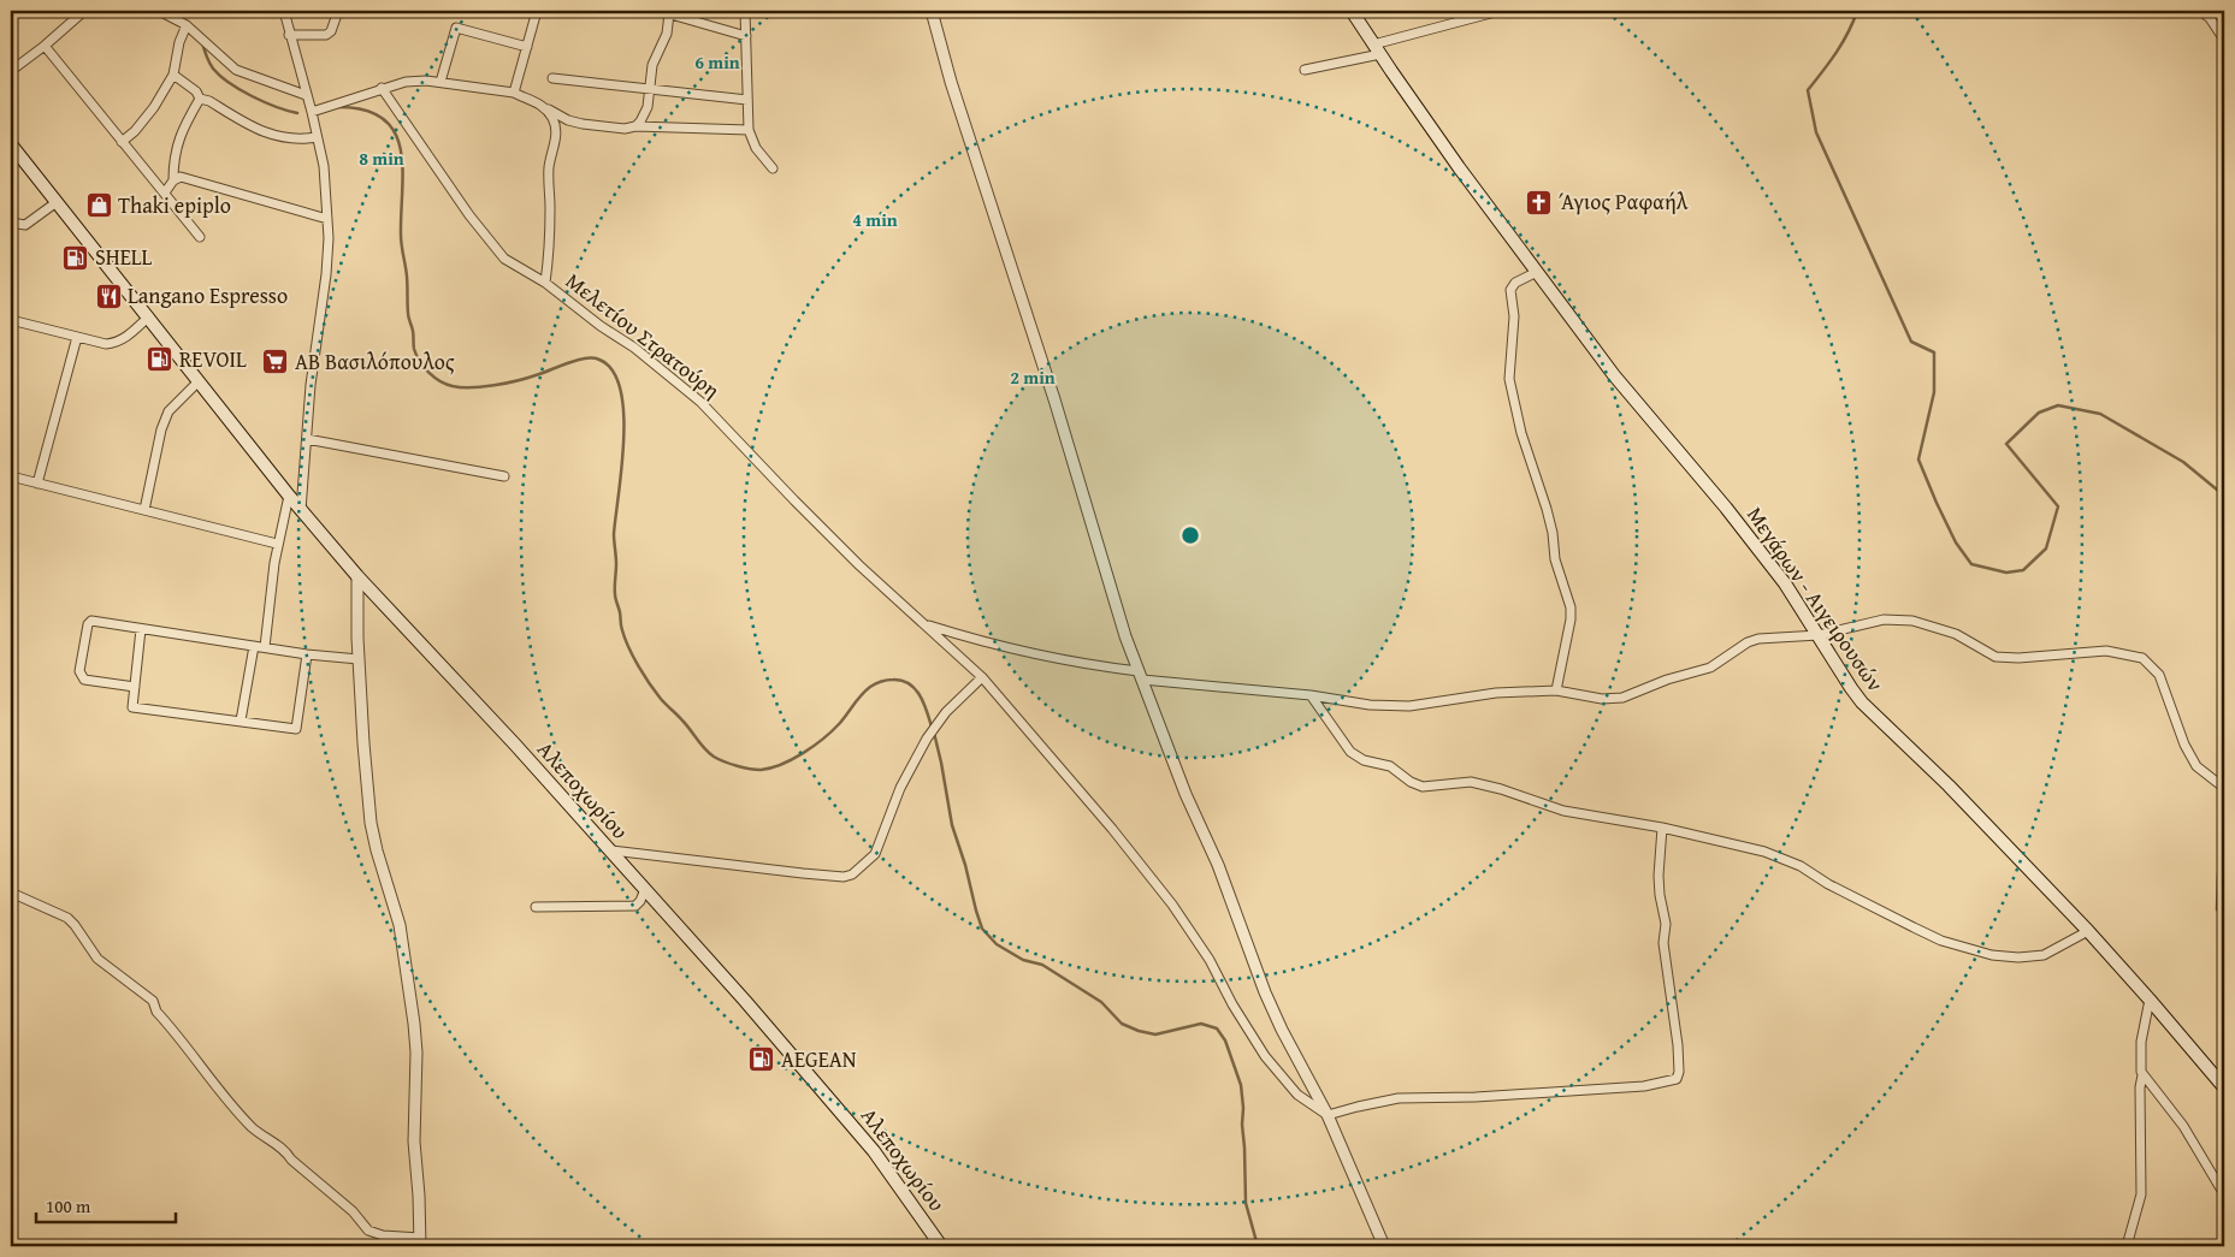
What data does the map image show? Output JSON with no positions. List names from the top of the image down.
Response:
{
  "streets": {
    "main road": ["Μεγάρων - Αιγειρουσών", "Αλεποχωρίου"],
    "street": ["Μελετίου Στρατούρη"]
  },
  "places": {
    "church": ["Άγιος Ραφαήλ"],
    "shop": ["Thaki epiplo"],
    "fuel station": ["SHELL", "REVOIL", "AEGEAN"],
    "restaurant": ["Langano Espresso"],
    "supermarket": ["ΑΒ Βασιλόπουλος"]
  },
  "scale_bar": "100 m",
  "rings": [
    "6 min",
    "8 min",
    "4 min",
    "2 min"
  ]
}
